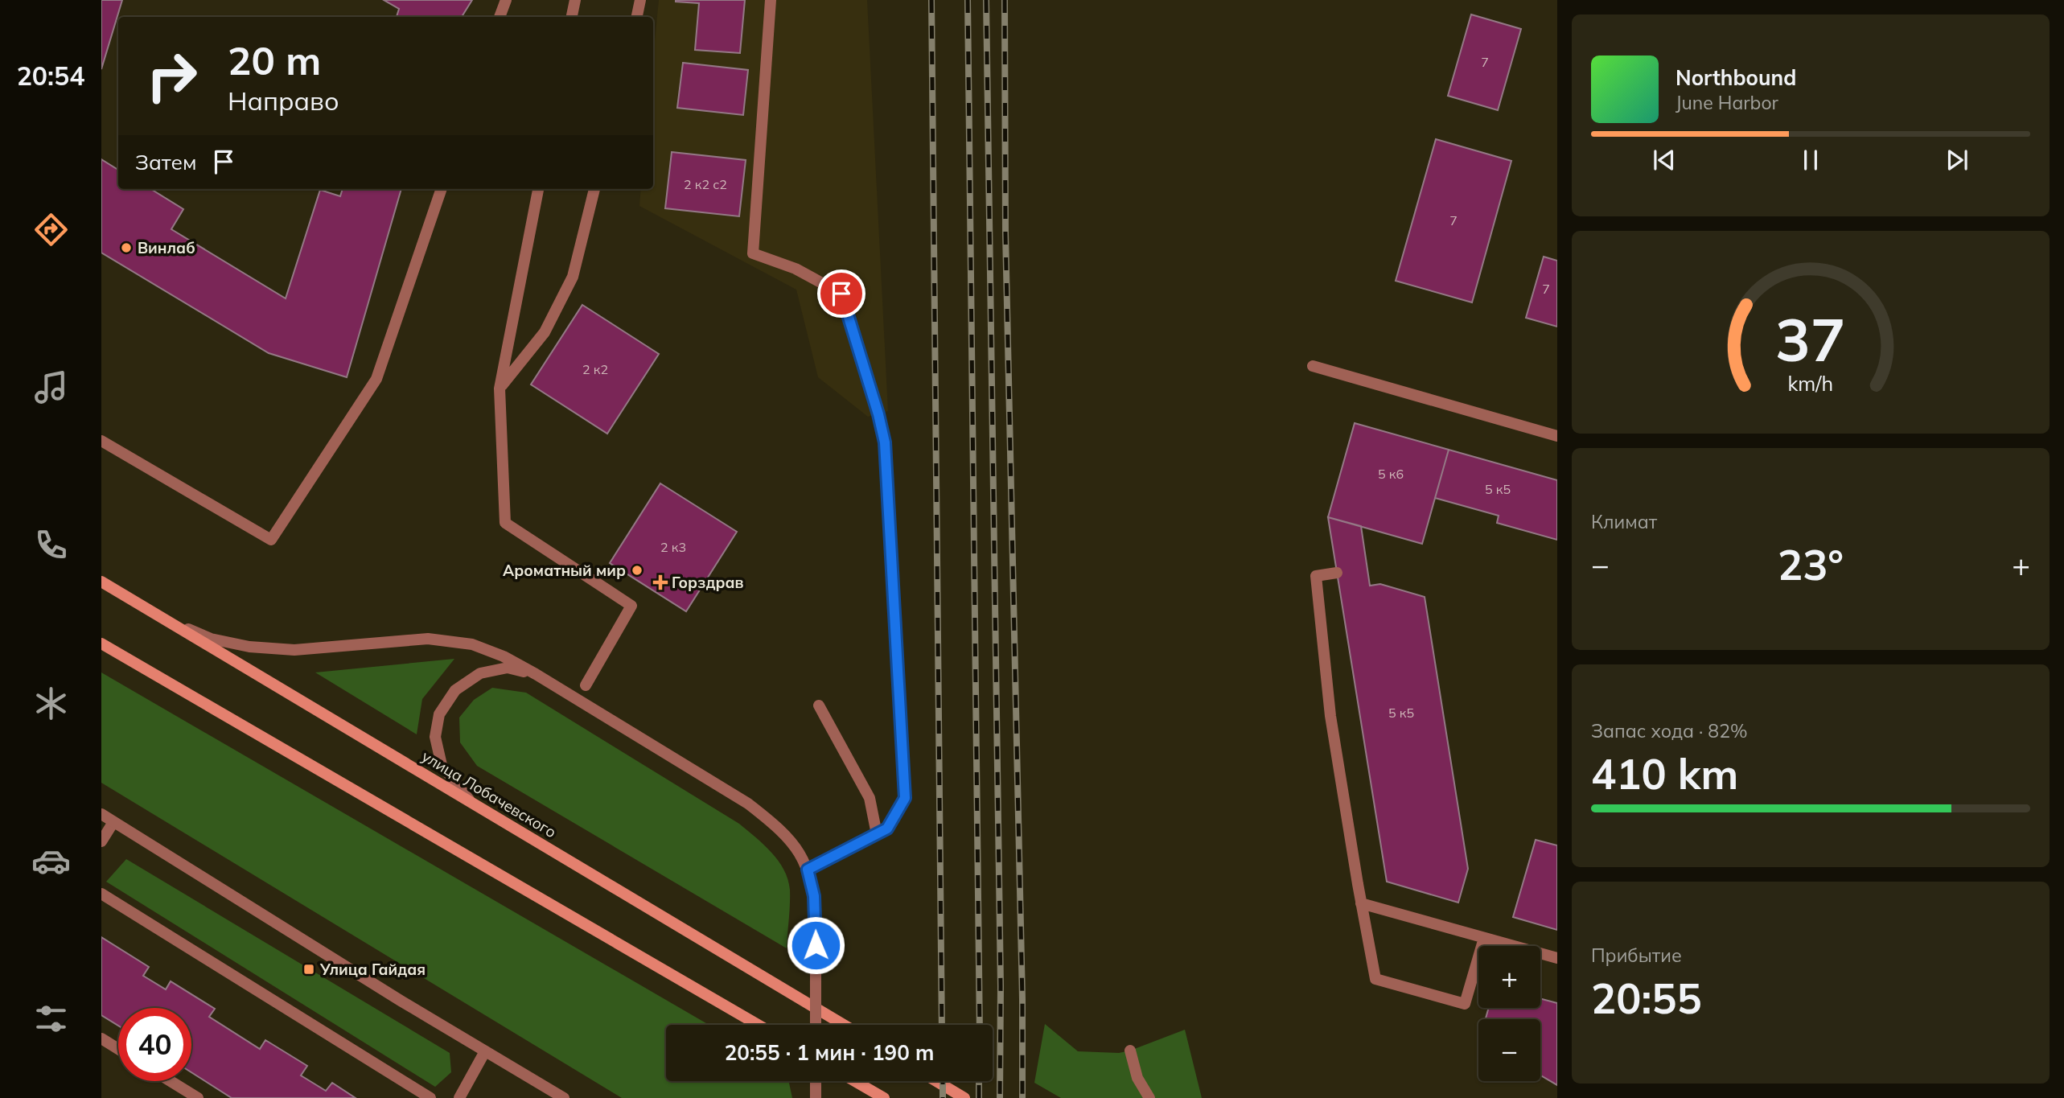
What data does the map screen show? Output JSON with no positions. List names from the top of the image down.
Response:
{
  "streets": {
    "main road": ["улица Лобачевского"]
  },
  "places": {
    "other": ["Винлаб", "Ароматный мир"],
    "health": ["Горздрав"],
    "transit": ["Улица Гайдая"]
  },
  "house_numbers": [
    "7",
    "2 к2 с2",
    "7",
    "7",
    "2 к2",
    "5 к6",
    "5 к5",
    "2 к3",
    "5 к5"
  ],
  "page": {
    "tabs": "20:54",
    "turn": ["20 m", "Направо"],
    "song": ["Northbound", "June Harbor"],
    "then": "Затем",
    "tile": [
      "Климат",
      ["Запас хода · 82%", "410 km"],
      ["Прибытие", "20:55"]
    ],
    "heat": ["−", "23°", "+"],
    "map_buttons": ["+", "−"],
    "limit": "40",
    "trip": "20:55 · 1 мин · 190 m",
    "gauge": ["37", "km/h"]
  }
}
